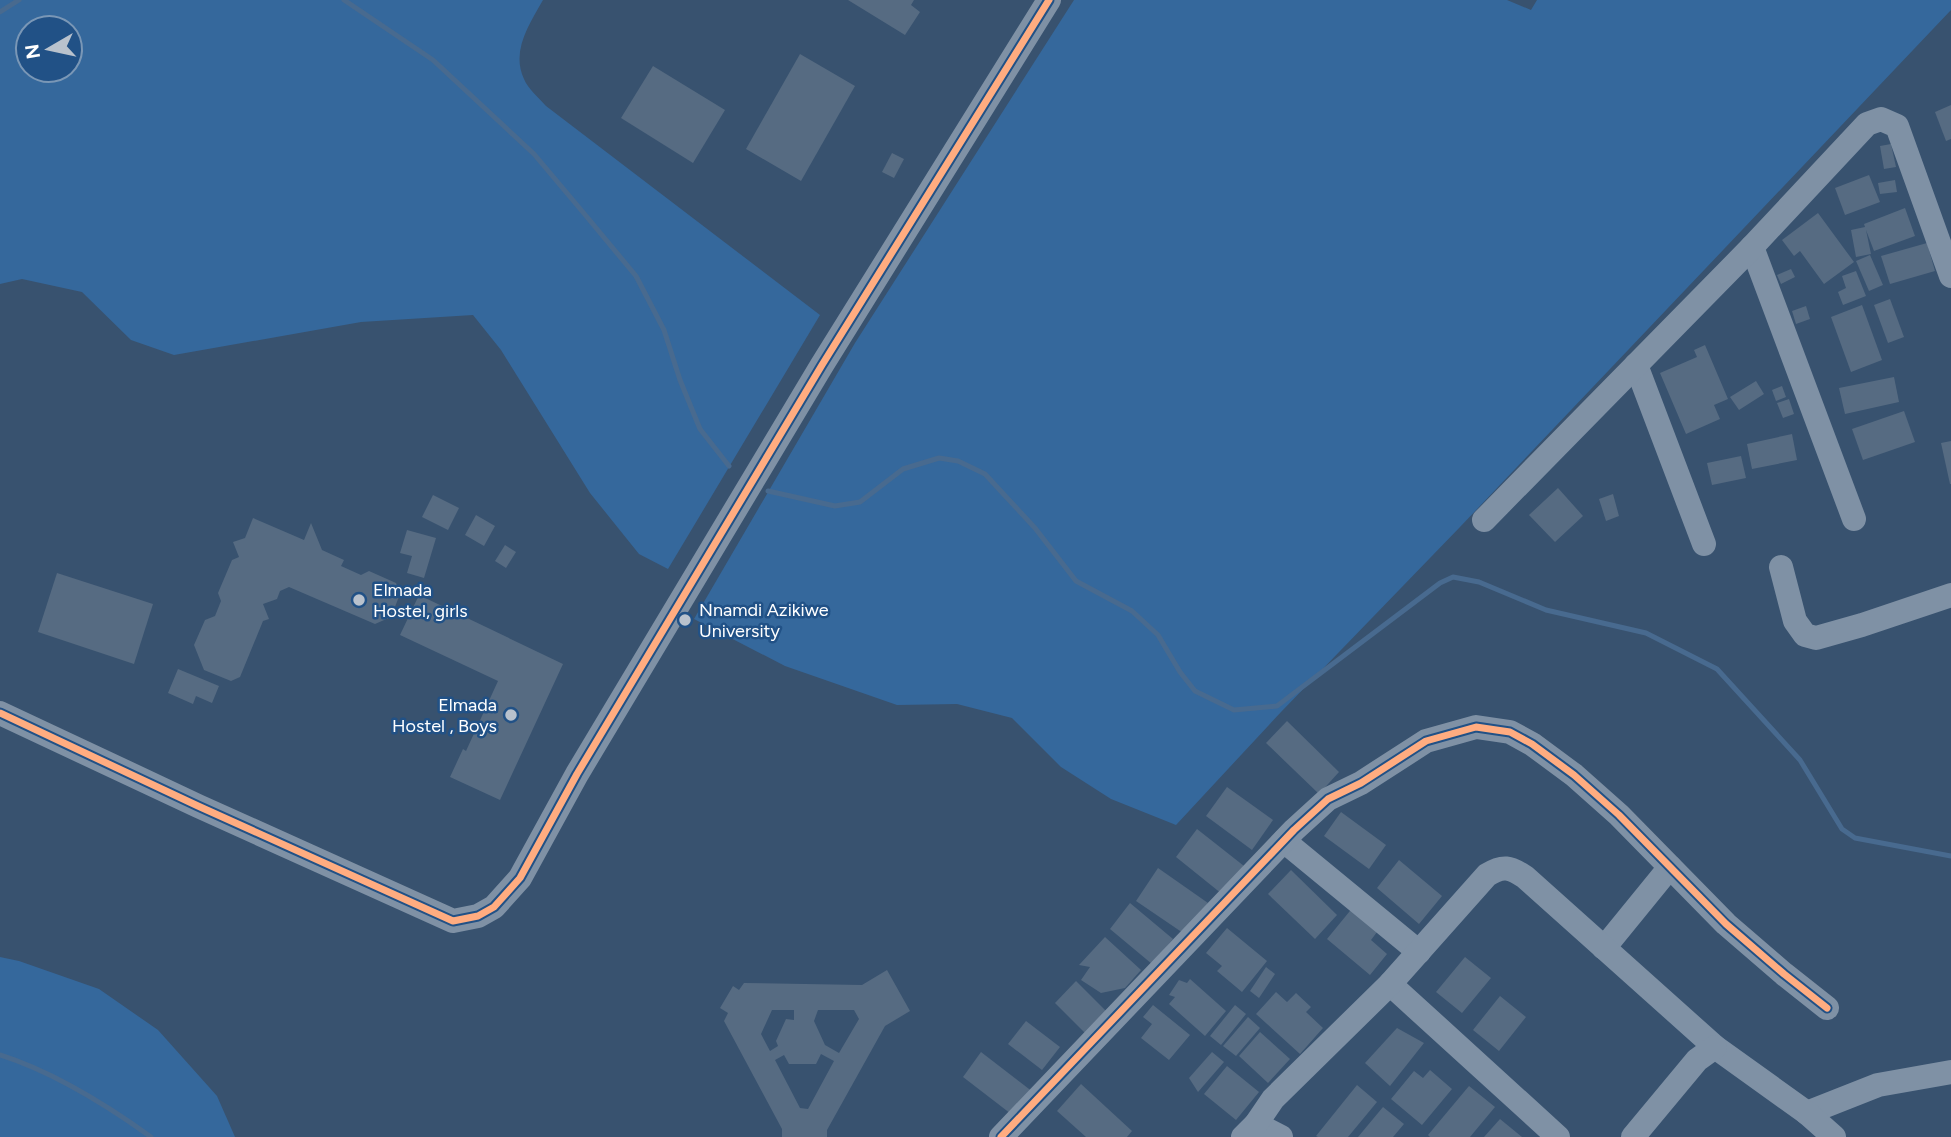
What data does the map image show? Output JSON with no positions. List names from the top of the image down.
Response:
{
  "places": ["Elmada Hostel, girls", "Nnamdi Azikiwe University", "Elmada Hostel , Boys"],
  "north": "left"
}
